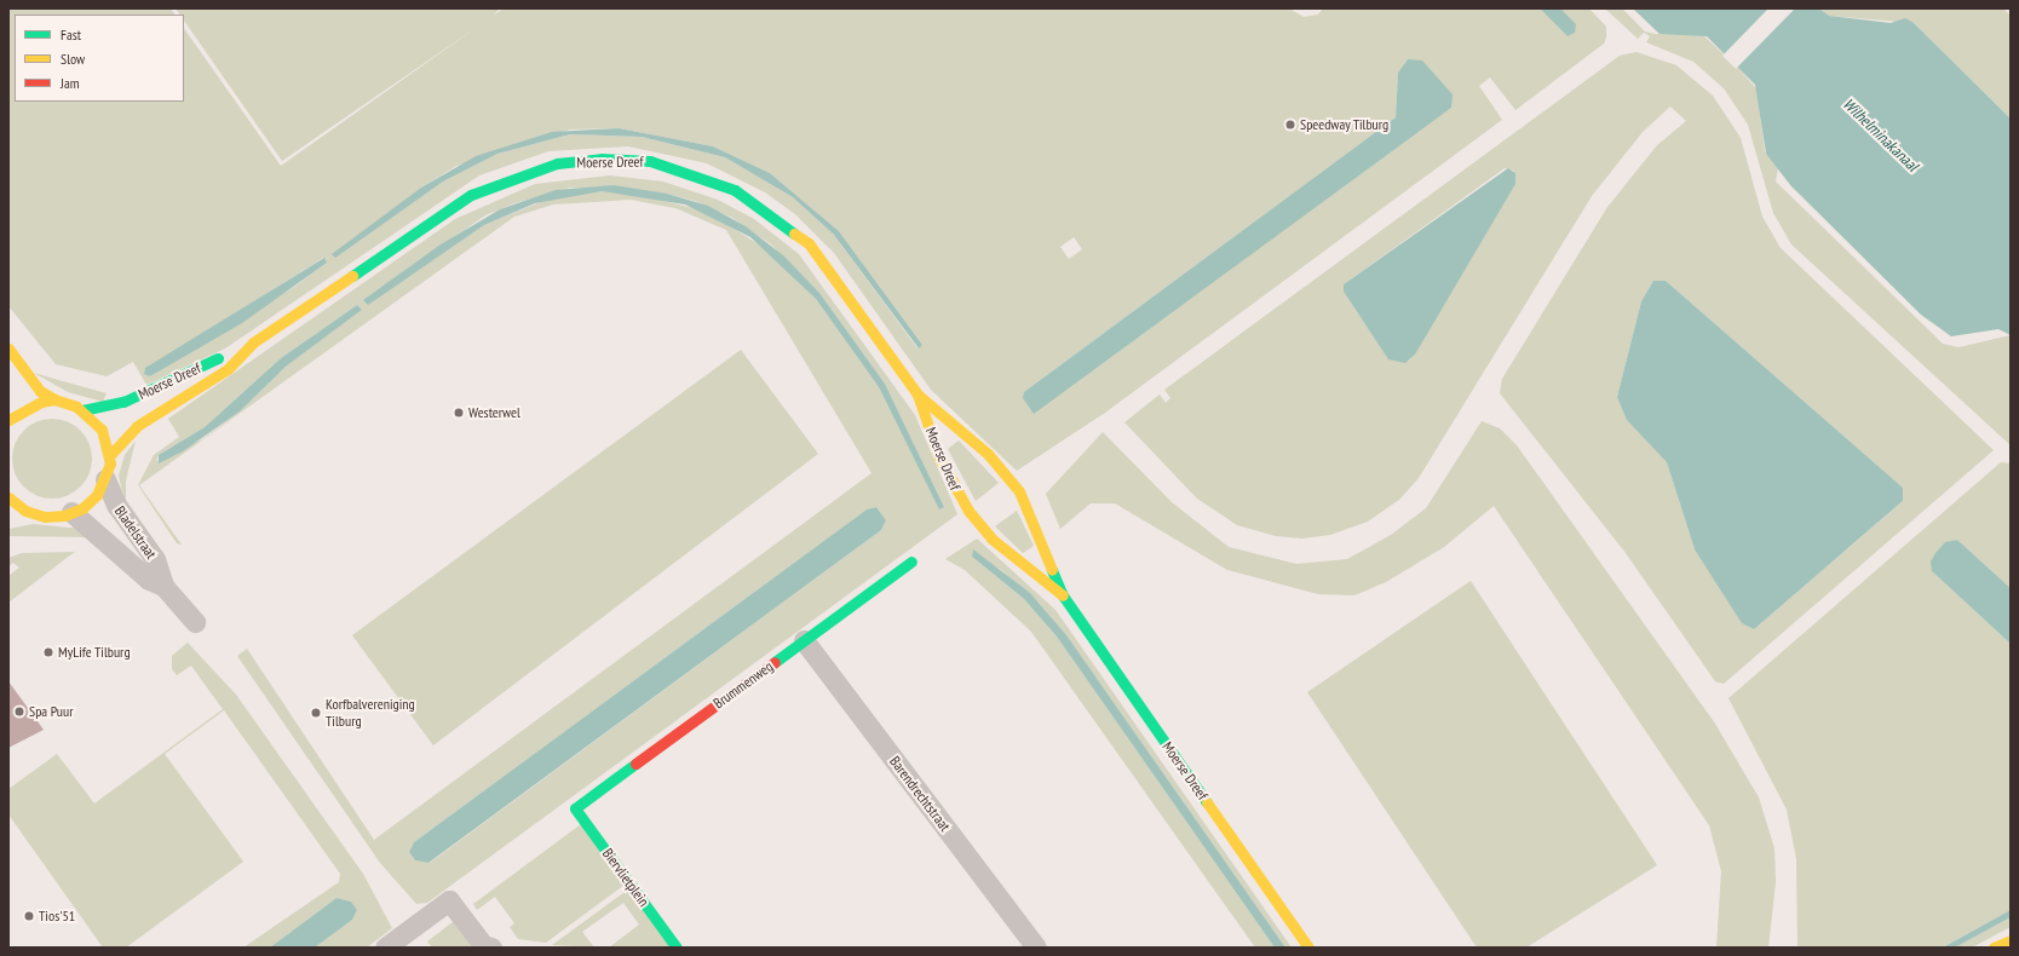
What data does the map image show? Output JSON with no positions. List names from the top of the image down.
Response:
{
  "streets": {
    "street": [
      "Moerse Dreef",
      "Bladelstraat",
      "Brummenweg",
      "Barendrechtstraat",
      "Biervlietplein"
    ]
  },
  "crossings": [
    ["Brummenweg", "Barendrechtstraat"],
    ["Brummenweg", "Biervlietplein"]
  ],
  "water": ["Wilhelminakanaal"],
  "places": [
    "Speedway Tilburg",
    "Westerwel",
    "MyLife Tilburg",
    "Spa Puur",
    "Korfbalvereniging Tilburg",
    "Tios'51"
  ],
  "legend": ["Fast", "Slow", "Jam"]
}
